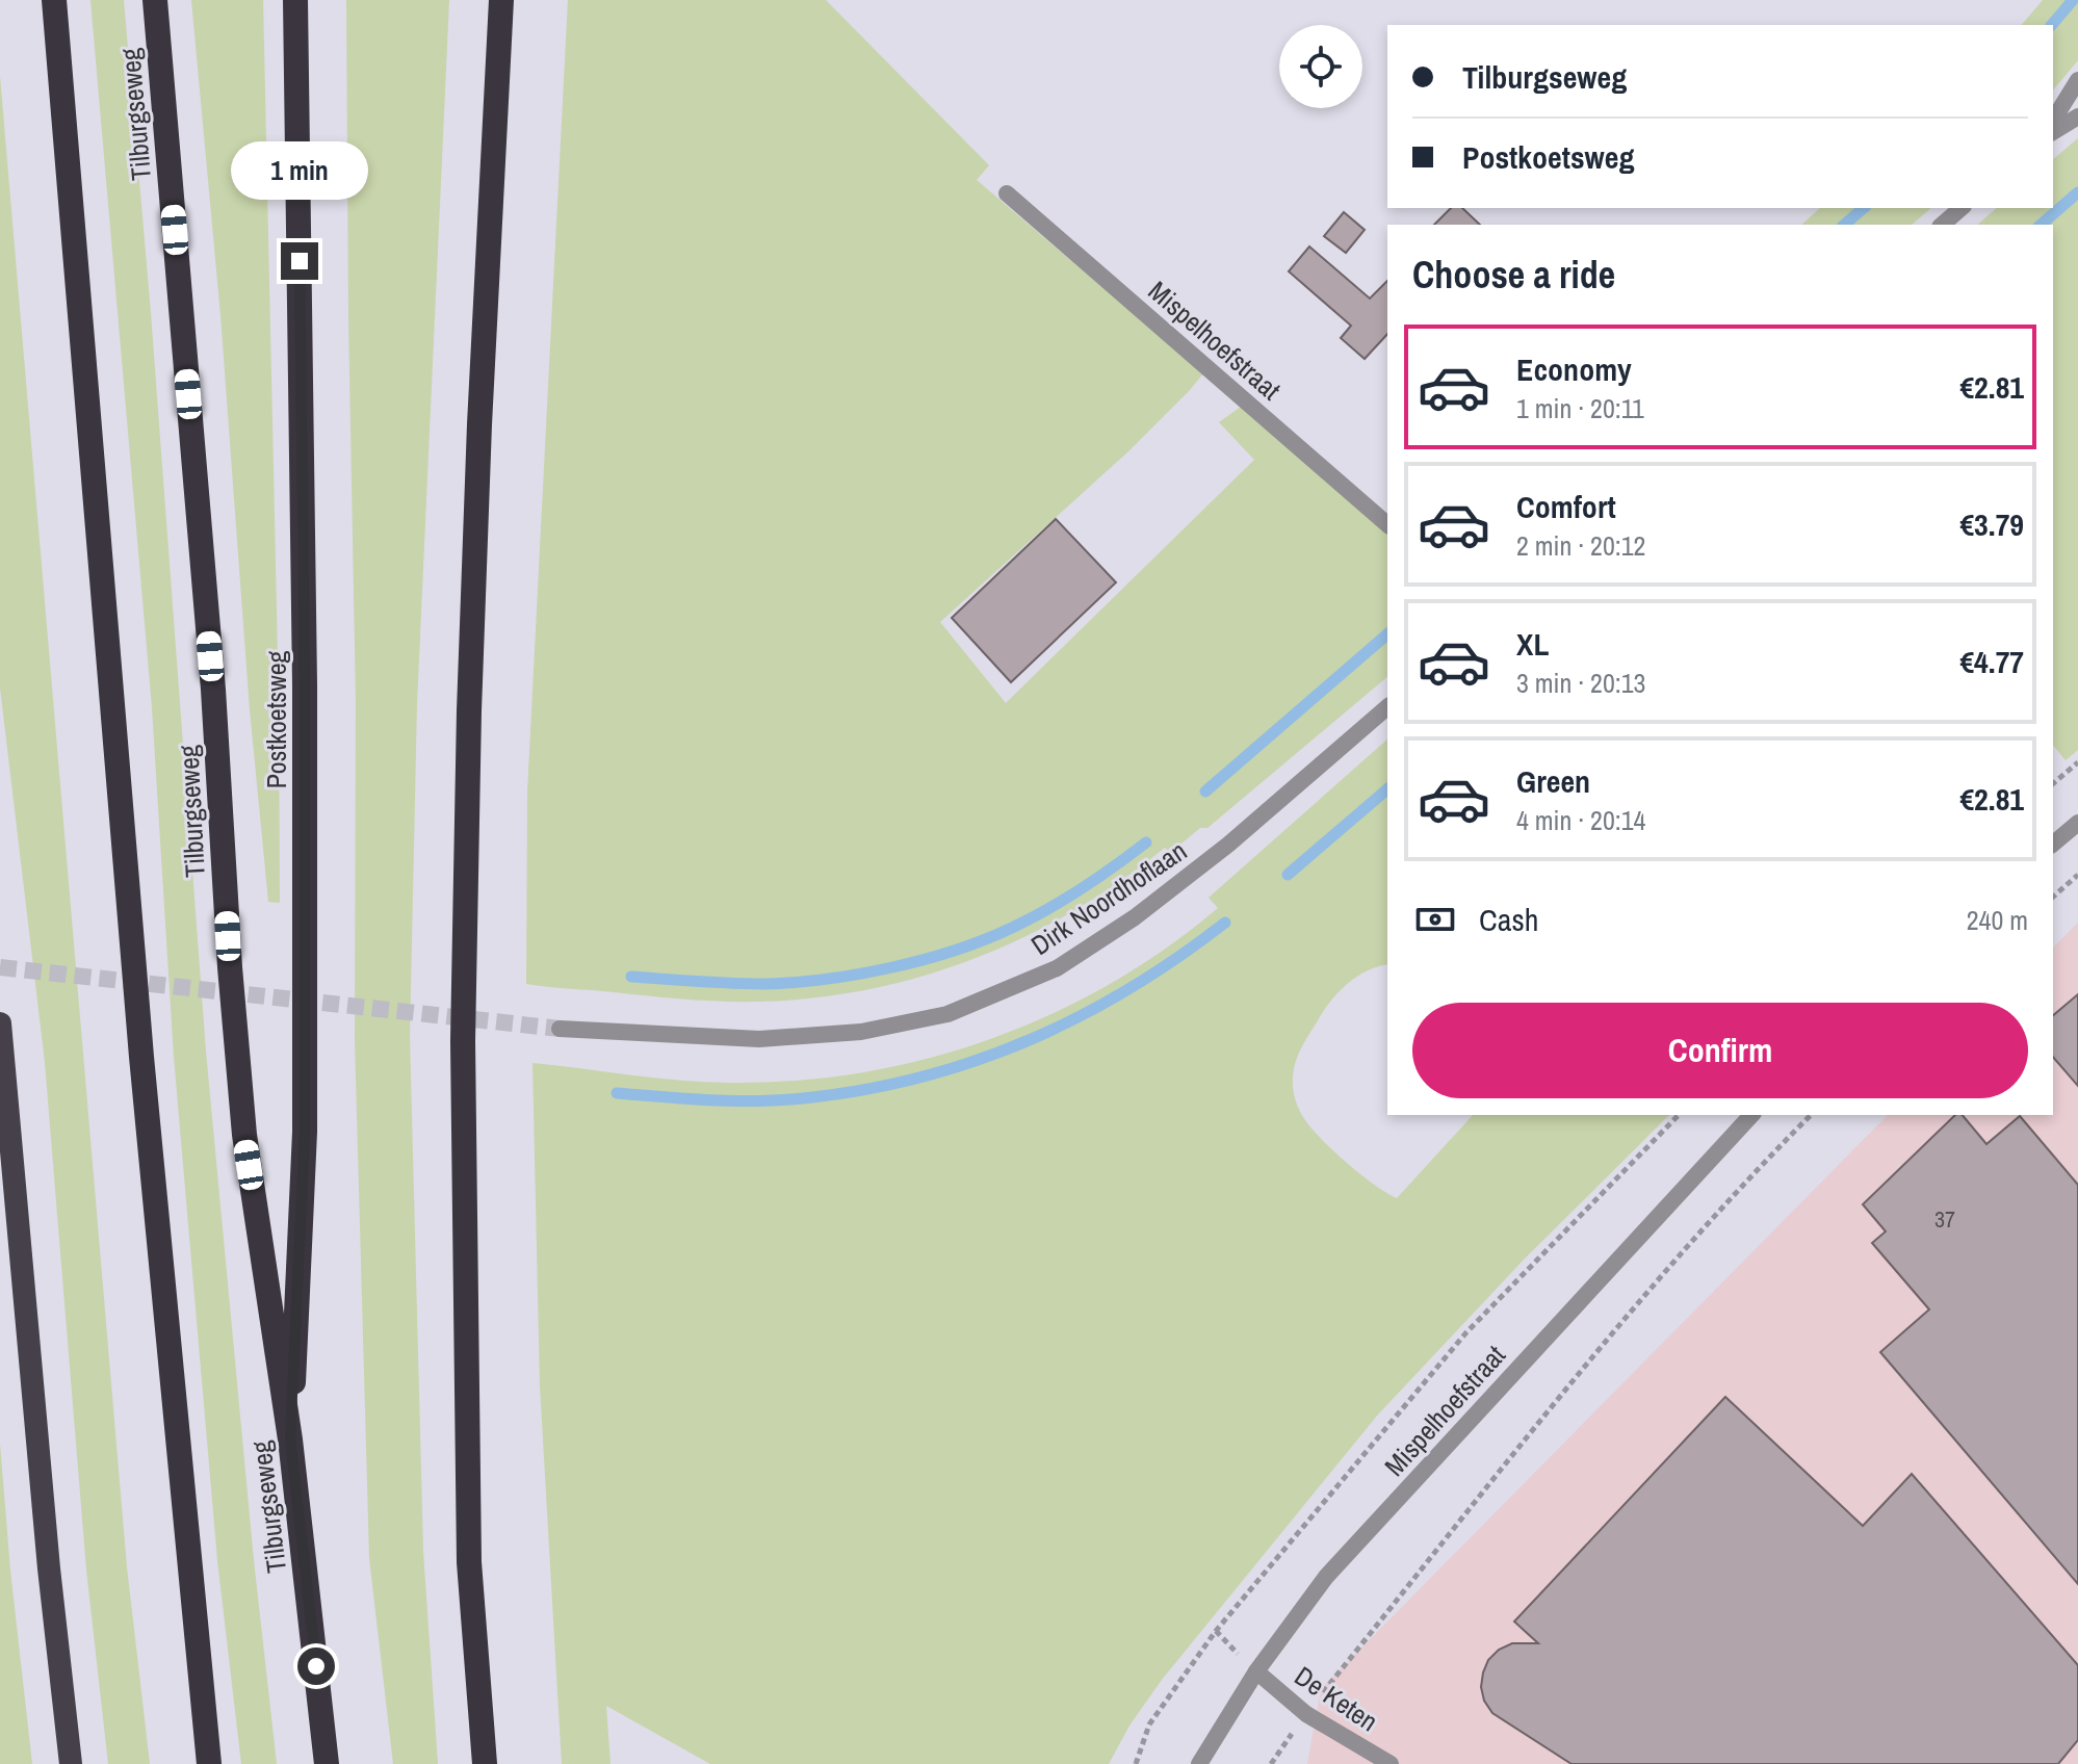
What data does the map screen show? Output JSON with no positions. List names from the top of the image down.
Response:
{
  "streets": {
    "highway": ["Tilburgseweg", "Postkoetsweg"],
    "street": ["Mispelhoefstraat", "Dirk Noordhoflaan", "De Keten"]
  },
  "crossings": [
    ["Tilburgseweg", "Postkoetsweg"],
    ["Mispelhoefstraat", "De Keten"]
  ],
  "house_numbers": ["37"],
  "page": {
    "banner": ["Tilburgseweg", "Postkoetsweg"],
    "bubble": "1 min",
    "heading": "Choose a ride",
    "list": [
      {
        "name": "Economy",
        "note": "1 min · 20:11",
        "value": "€2.81"
      },
      {
        "name": "Comfort",
        "note": "2 min · 20:12",
        "value": "€3.79"
      },
      {
        "name": "XL",
        "note": "3 min · 20:13",
        "value": "€4.77"
      },
      {
        "name": "Green",
        "note": "4 min · 20:14",
        "value": "€2.81"
      }
    ],
    "pay": ["Cash", "240 m"],
    "buttons": "Confirm"
  }
}
